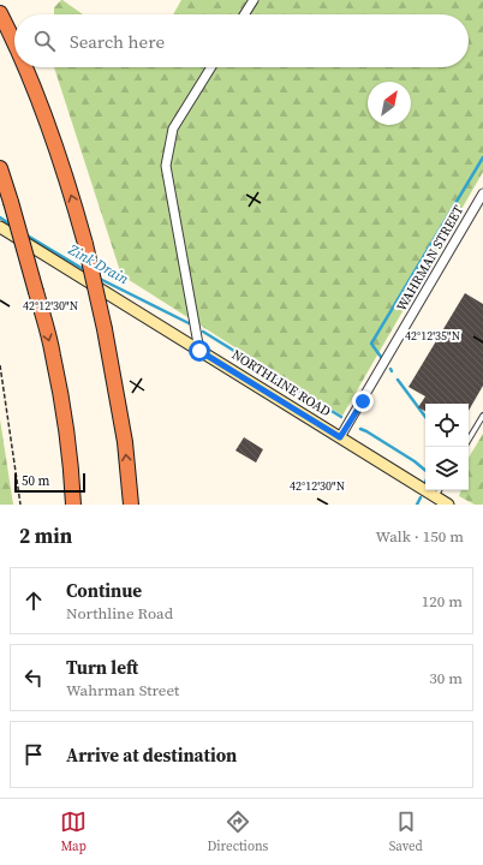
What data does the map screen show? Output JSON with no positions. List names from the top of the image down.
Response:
{
  "streets": {
    "street": ["WAHRMAN STREET", "NORTHLINE ROAD"]
  },
  "crossings": [
    ["WAHRMAN STREET", "NORTHLINE ROAD"]
  ],
  "water": ["Zink Drain"],
  "scale_bar": "50 m",
  "north": "top right",
  "page": {
    "search": "Search here",
    "scale": "50 m",
    "heading": ["2 min", "Walk · 150 m"],
    "list": [
      ["Continue", "Northline Road", "120 m"],
      ["Turn left", "Wahrman Street", "30 m"],
      "Arrive at destination"
    ],
    "nav": ["Map", "Directions", "Saved"]
  },
  "coordinates": ["42°12'30\"N", "42°12'35\"N"]
}
